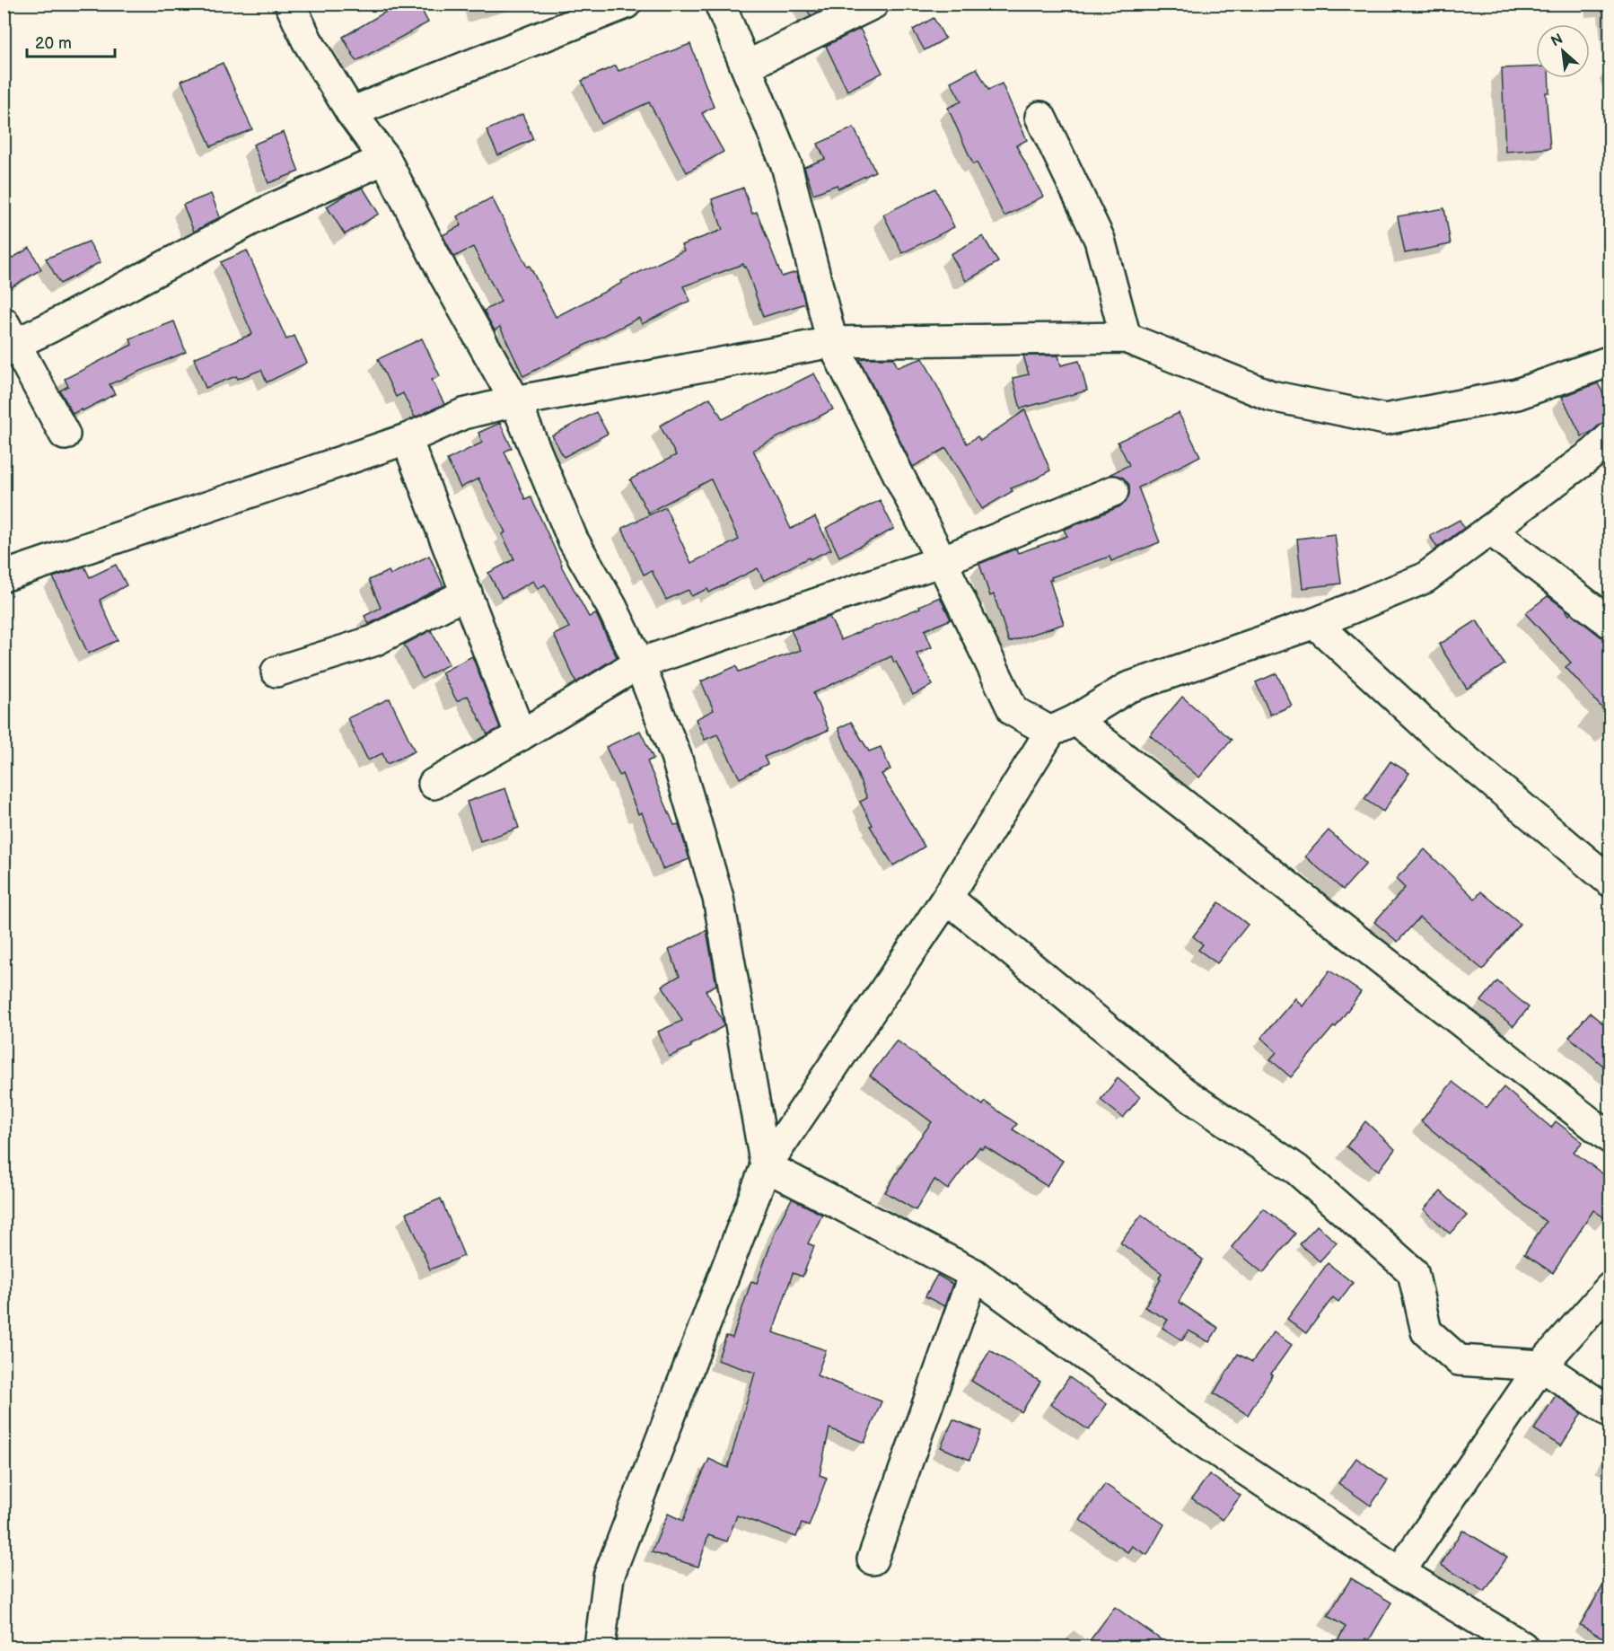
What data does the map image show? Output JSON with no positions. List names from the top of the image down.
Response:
{
  "scale_bar": "20 m",
  "north": "top left"
}
